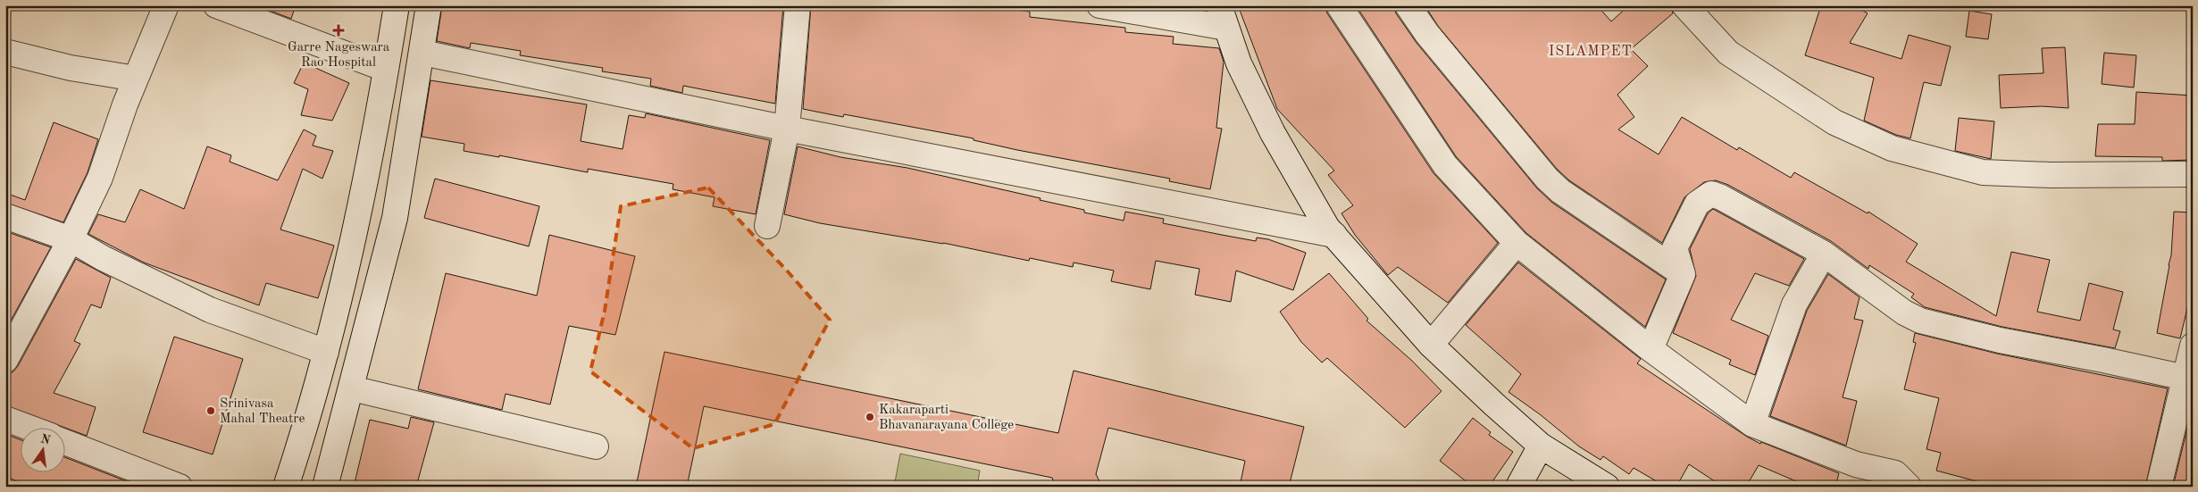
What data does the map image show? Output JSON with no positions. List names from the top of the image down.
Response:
{
  "districts": ["ISLAMPET"],
  "places": {
    "health": ["Garre Nageswara Rao Hospital"],
    "other": ["Srinivasa Mahal Theatre", "Kakaraparti Bhavanarayana College"]
  },
  "north": "top"
}
